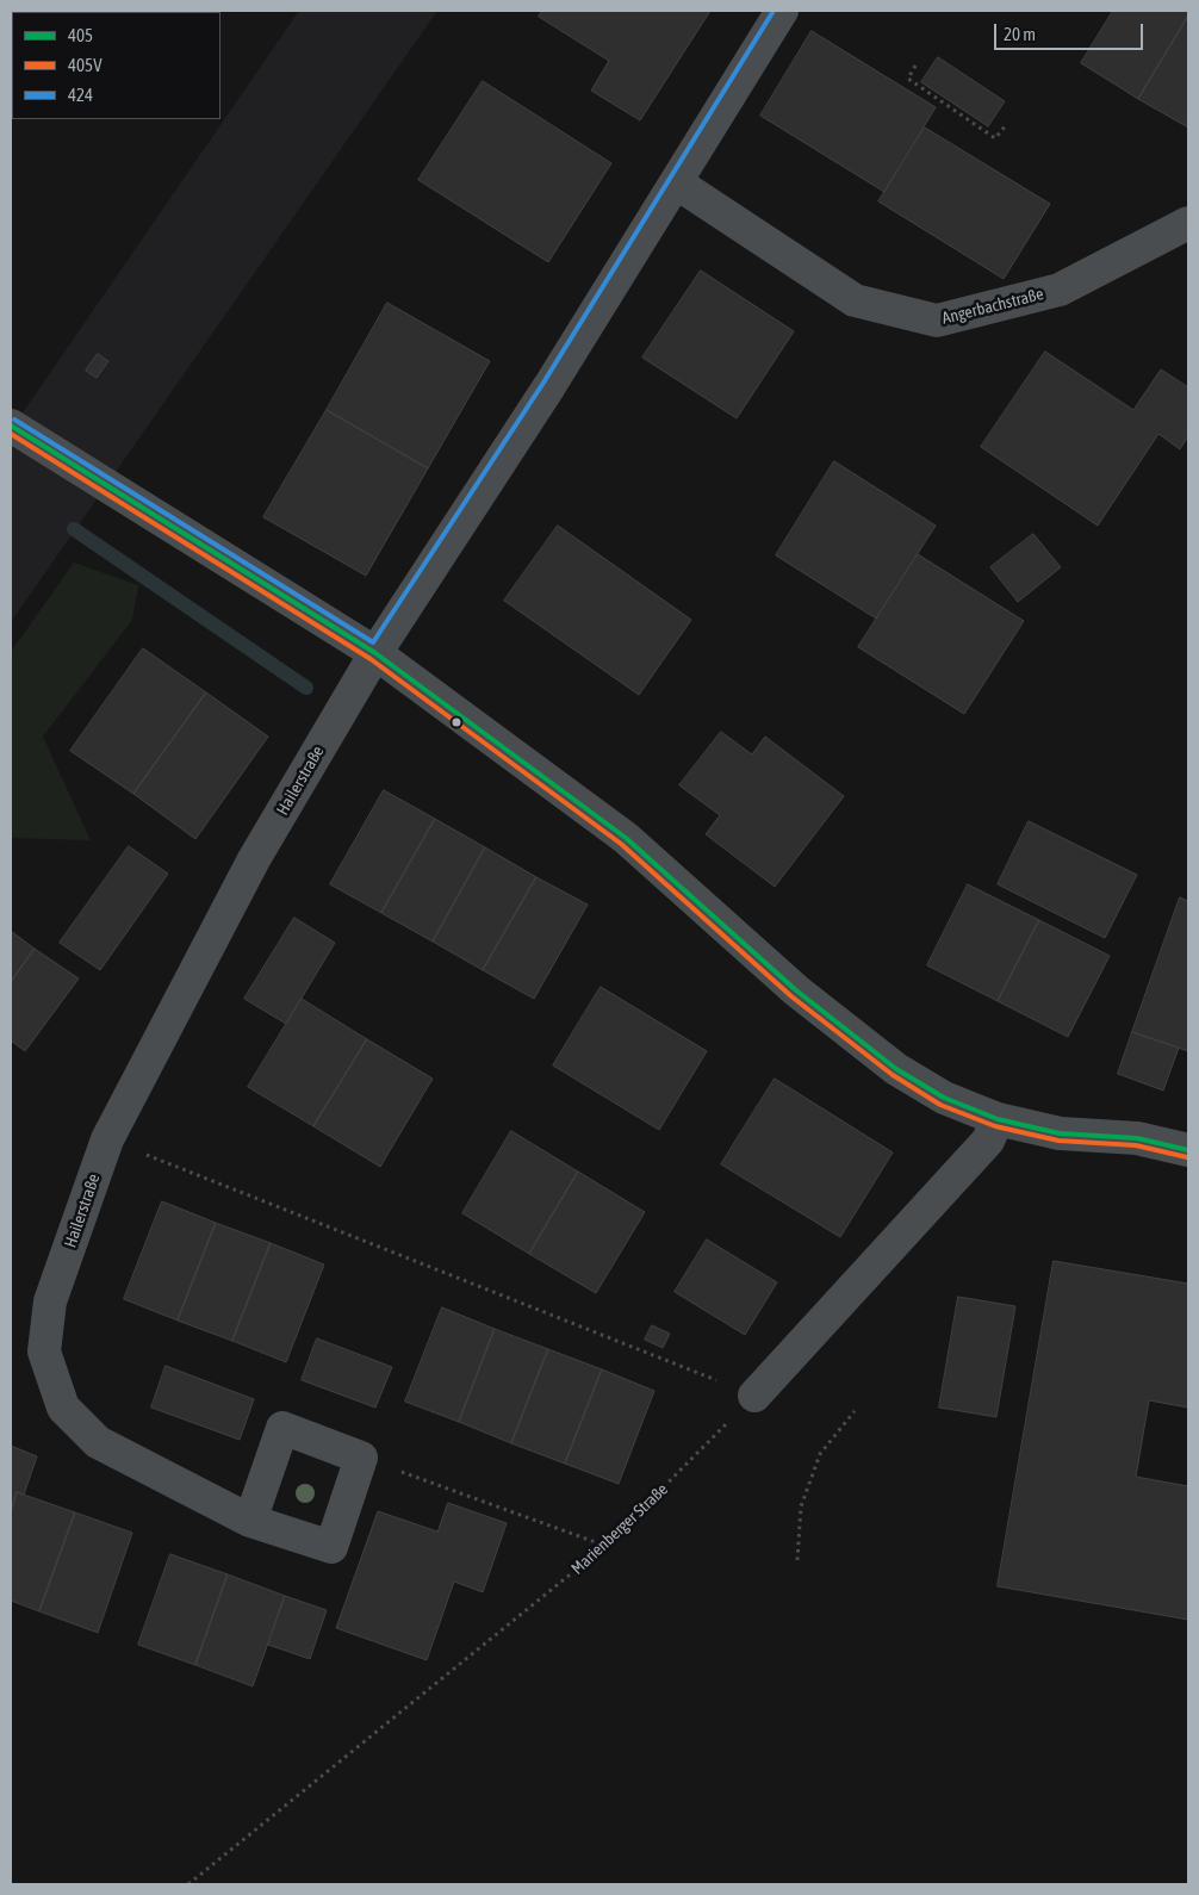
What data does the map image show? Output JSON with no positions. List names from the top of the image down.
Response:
{
  "streets": {
    "street": ["Angerbachstraße", "Hailerstraße"],
    "path": ["Marienberger Straße"]
  },
  "crossings": [
    ["Angerbachstraße", "Hailerstraße"]
  ],
  "lines": ["transit line 424", "transit line 405", "transit line 405V"],
  "legend": ["405", "405V", "424"],
  "scale_bar": "20 m"
}
